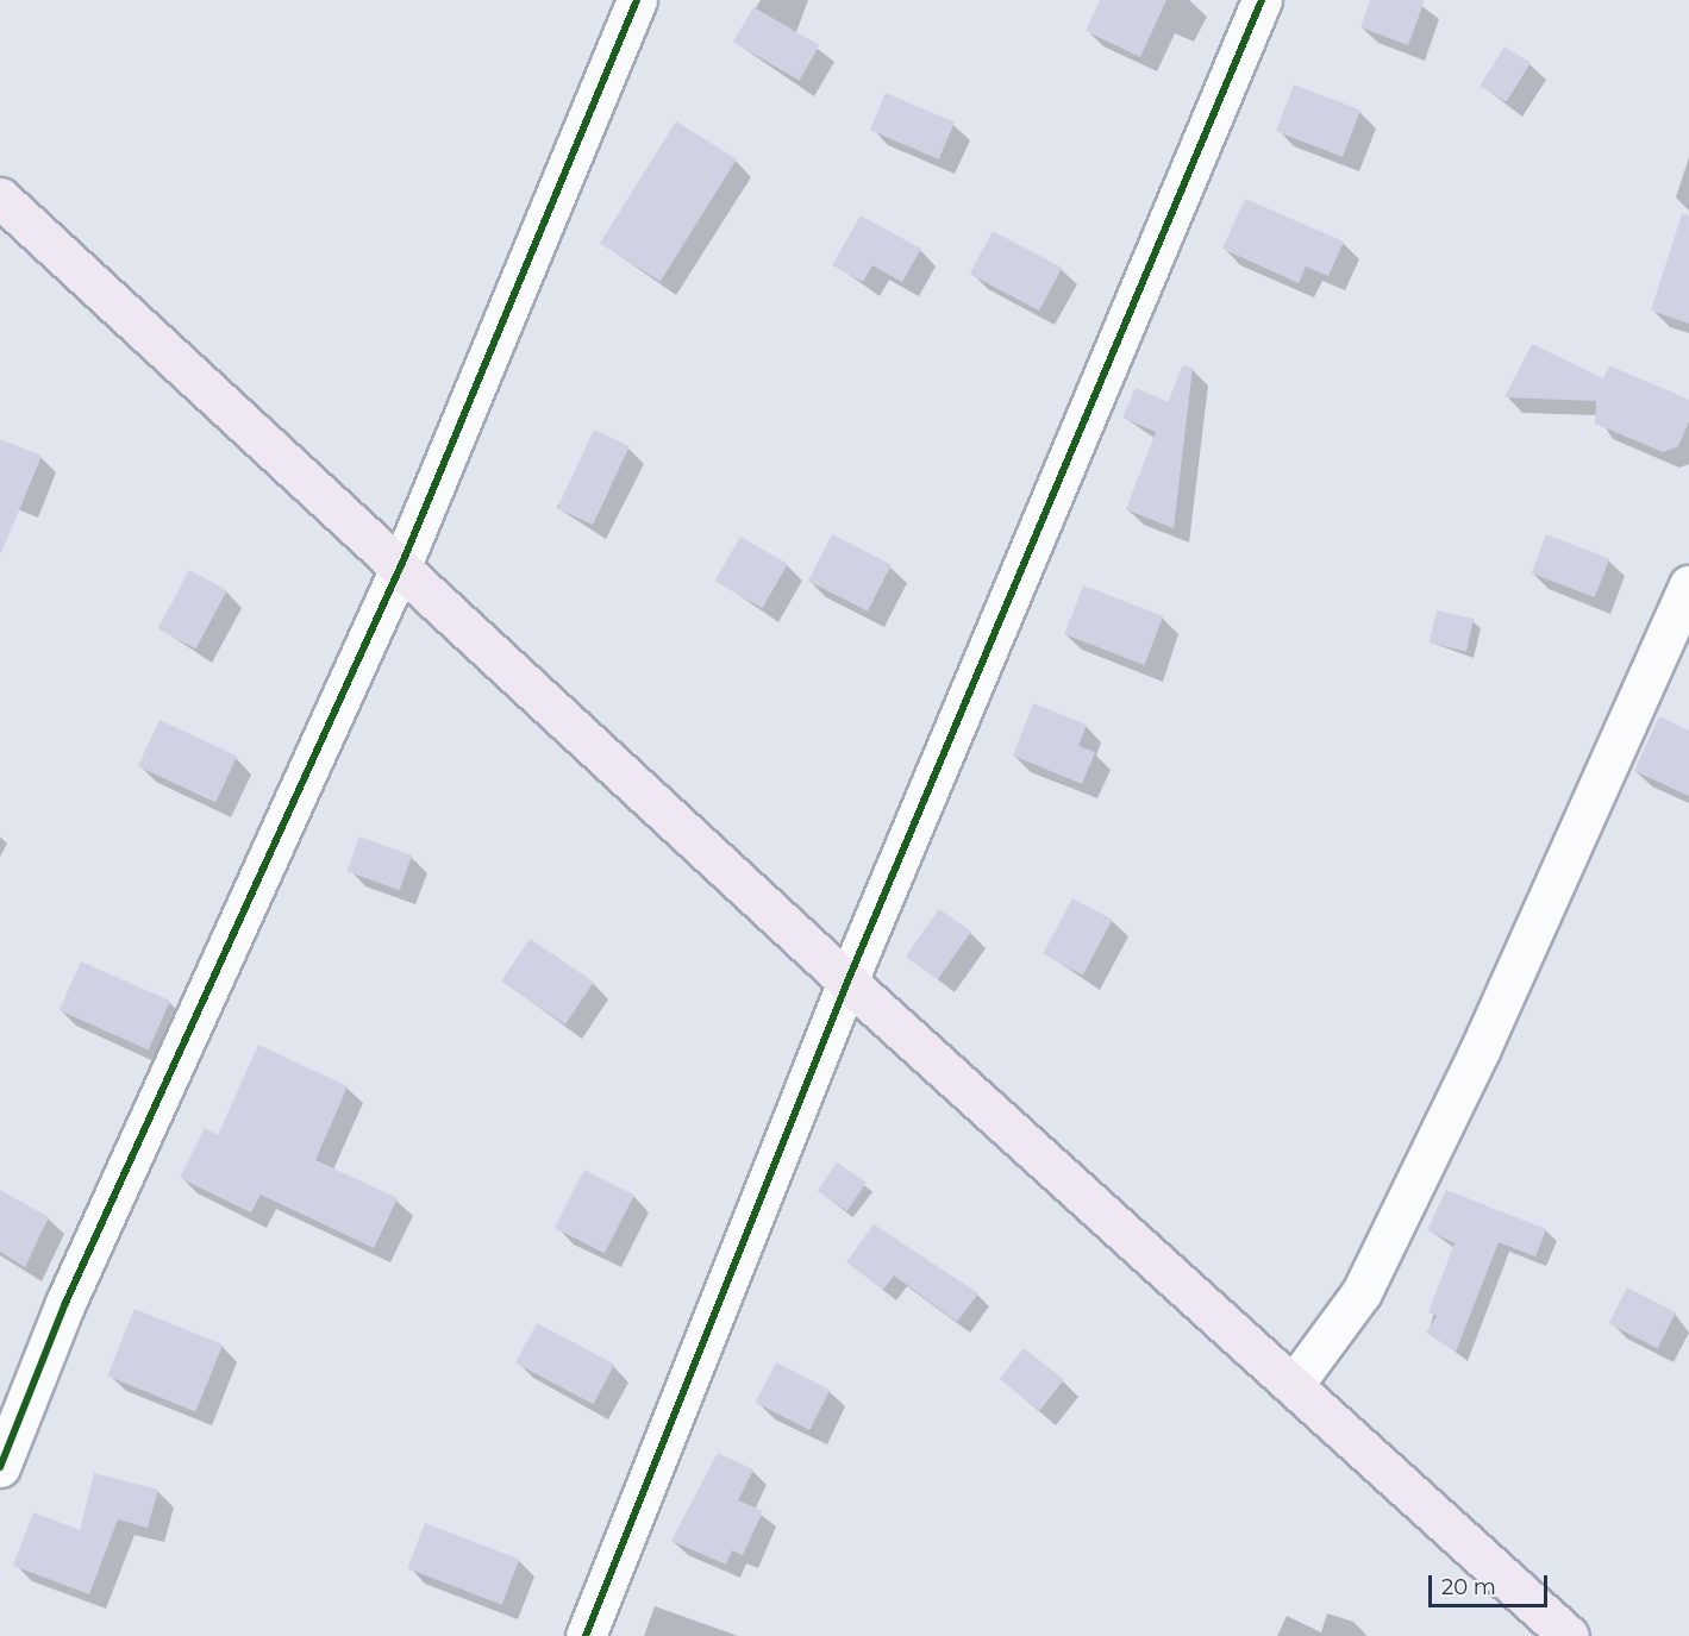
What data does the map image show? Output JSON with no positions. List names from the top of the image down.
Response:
{
  "scale_bar": "20 m"
}
